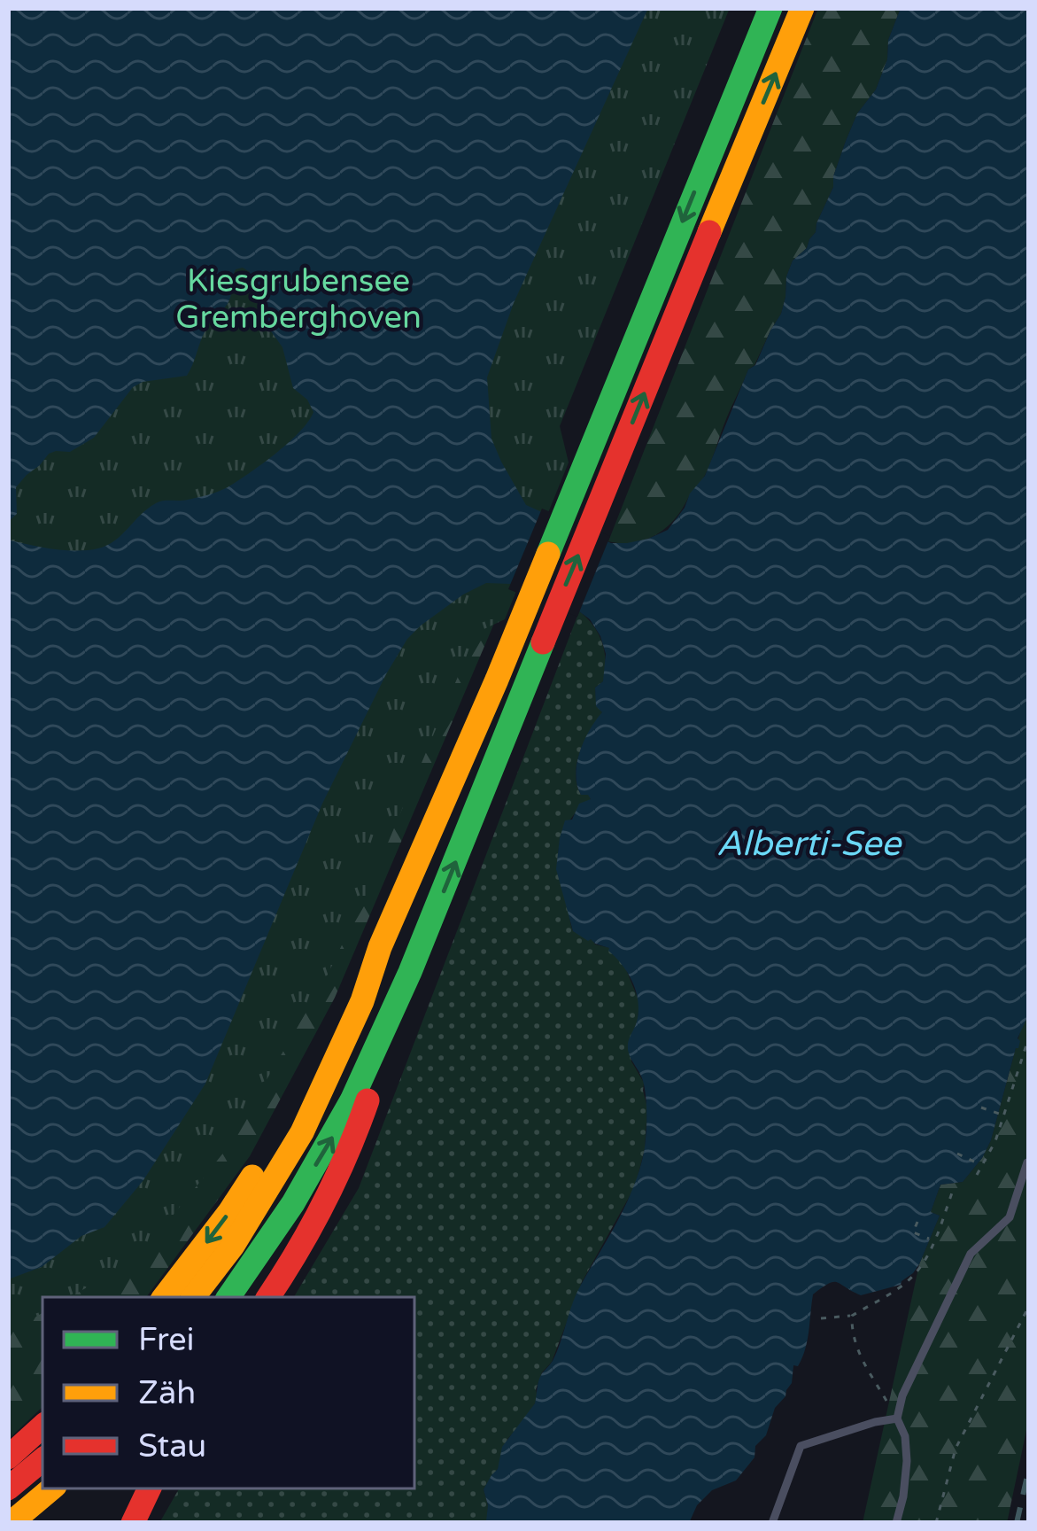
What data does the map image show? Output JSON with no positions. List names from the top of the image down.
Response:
{
  "water": ["Alberti-See"],
  "parks": ["Kiesgrubensee Gremberghoven"],
  "legend": ["Frei", "Zäh", "Stau"]
}
